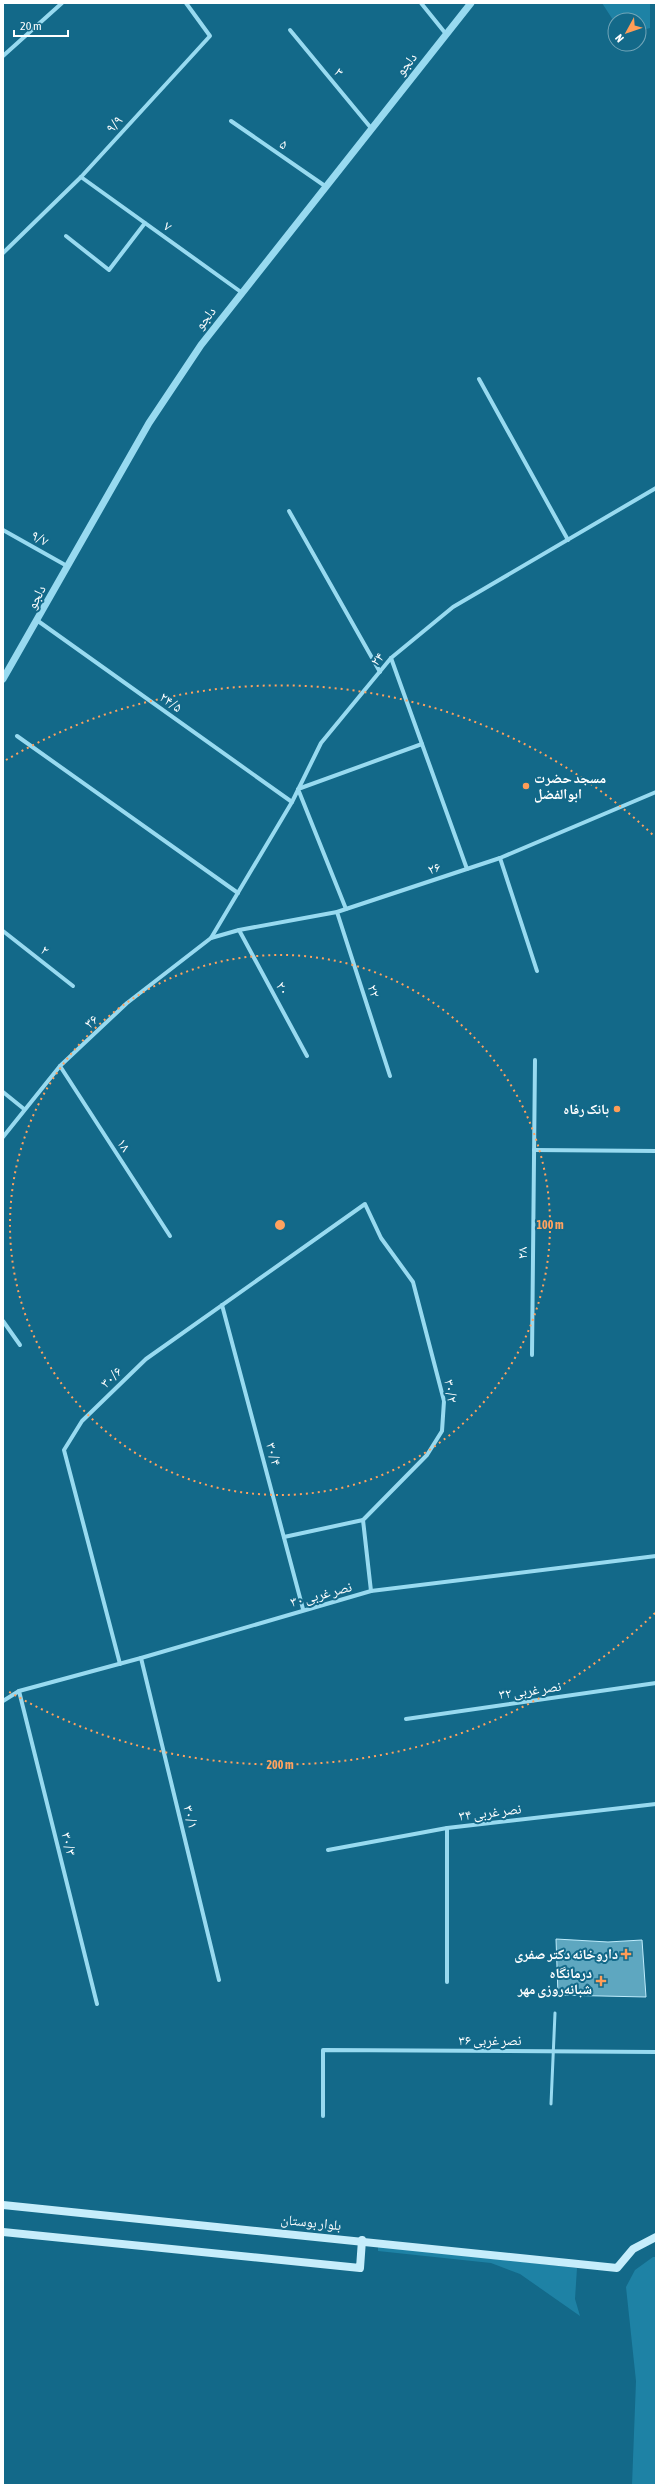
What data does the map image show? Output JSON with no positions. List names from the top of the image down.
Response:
{
  "streets": {
    "main road": ["بلوار بوستان"],
    "street": [
      "دلجو",
      "۳",
      "۹/۹",
      "۵",
      "۷",
      "۹/۷",
      "۲۴",
      "۲۴/۵",
      "۲۶",
      "۲",
      "۲۰",
      "۲۲",
      "۳۶",
      "۱۸",
      "۲۸",
      "۳۰/۶",
      "۳۰/۲",
      "۳۰/۴",
      "نصر غربی ۳۰",
      "نصر غربی ۳۲",
      "نصر غربی ۳۴",
      "۳۰/۱",
      "۳۰/۳",
      "نصر غربی ۳۶"
    ]
  },
  "crossings": [
    ["دلجو", "۳"],
    ["دلجو", "۵"],
    ["دلجو", "۷"],
    ["دلجو", "۹/۷"],
    ["دلجو", "۲۴/۵"],
    ["۹/۹", "۷"],
    ["۲۴", "۲۴/۵"],
    ["۲۴", "۲۶"],
    ["۲۴", "۳۶"],
    ["۲۶", "۲۰"],
    ["۲۶", "۲۲"],
    ["۲۶", "۳۶"],
    ["۳۶", "۱۸"],
    ["۳۰/۶", "۳۰/۲"],
    ["۳۰/۶", "۳۰/۴"],
    ["۳۰/۶", "نصر غربی ۳۰"],
    ["۳۰/۴", "نصر غربی ۳۰"],
    ["نصر غربی ۳۰", "۳۰/۱"],
    ["نصر غربی ۳۰", "۳۰/۳"]
  ],
  "places": {
    "other": ["مسجد حضرت ابوالفضل", "بانک رفاه"],
    "health": ["داروخانه دکتر صفری", "درمانگاه شبانه‌روزی مهر"]
  },
  "scale_bar": "20 m",
  "north": "bottom left",
  "rings": ["100 m", "200 m"]
}
